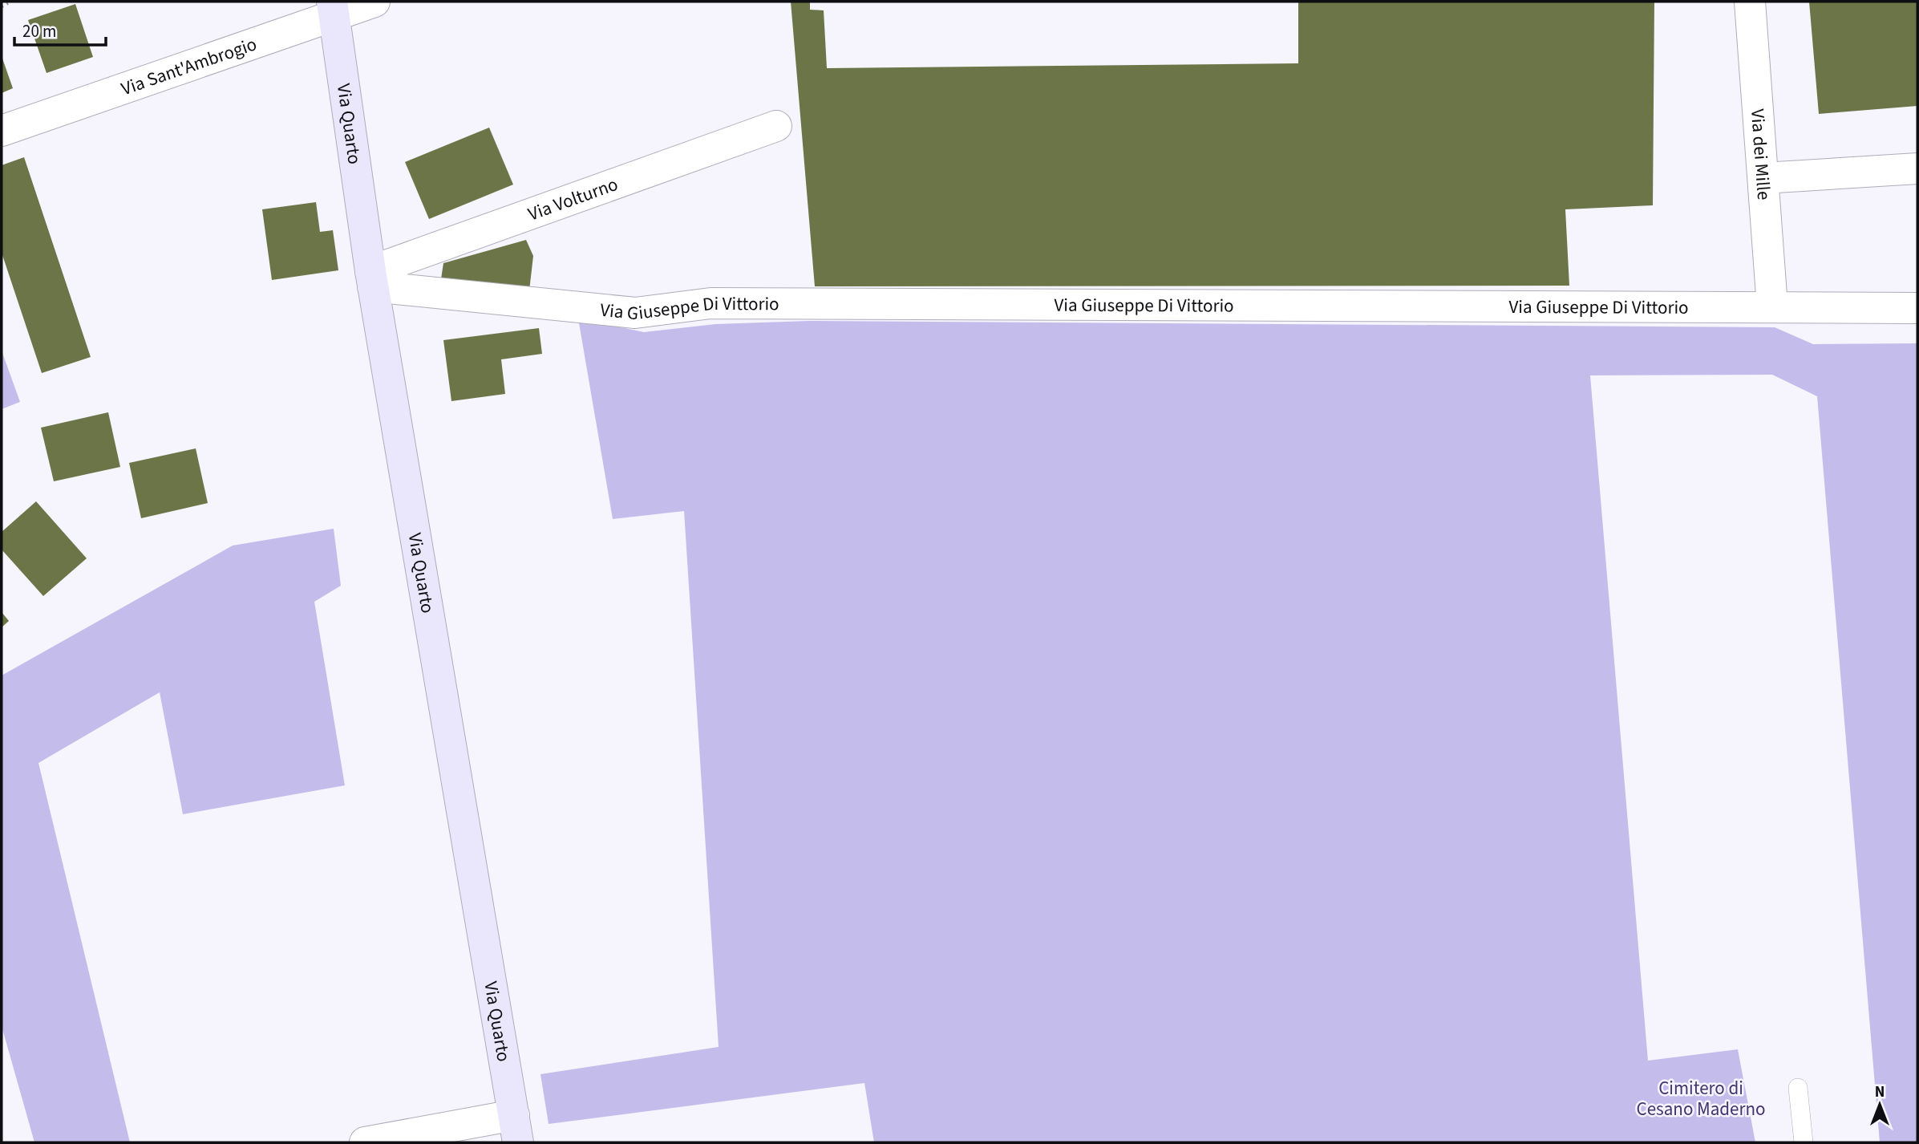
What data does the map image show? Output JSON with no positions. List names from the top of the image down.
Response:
{
  "streets": {
    "street": [
      "Via Sant'Ambrogio",
      "Via Quarto",
      "Via dei Mille",
      "Via Volturno",
      "Via Giuseppe Di Vittorio"
    ]
  },
  "crossings": [
    ["Via Sant'Ambrogio", "Via Quarto"],
    ["Via Quarto", "Via Volturno"],
    ["Via Quarto", "Via Giuseppe Di Vittorio"],
    ["Via dei Mille", "Via Giuseppe Di Vittorio"],
    ["Via Volturno", "Via Giuseppe Di Vittorio"]
  ],
  "parks": ["Cimitero di Cesano Maderno"],
  "scale_bar": "20 m",
  "north": "top"
}
